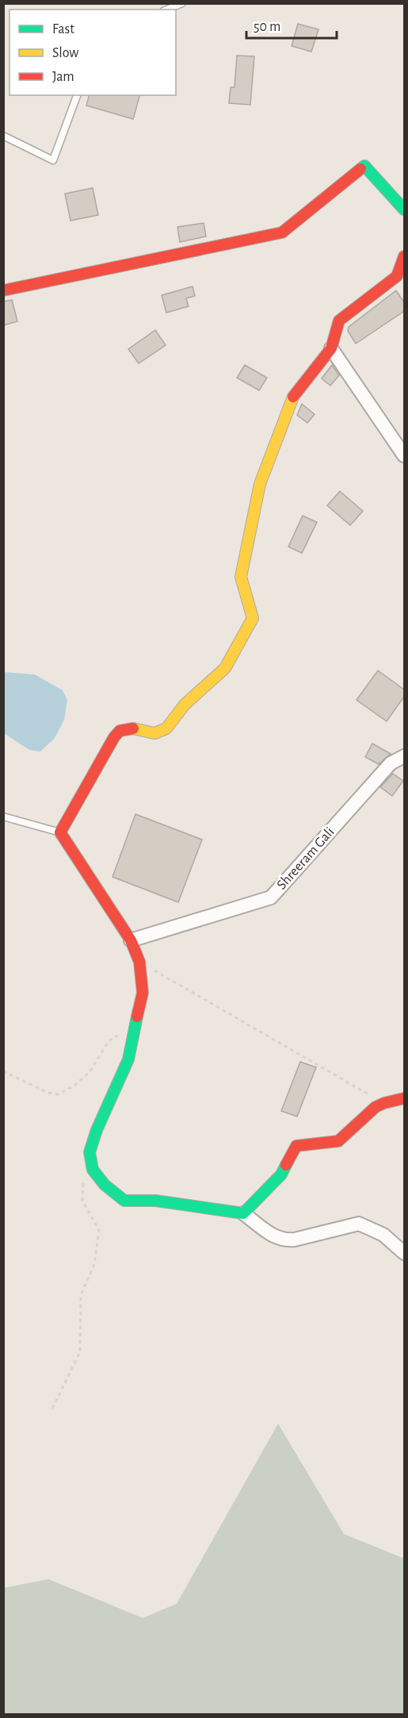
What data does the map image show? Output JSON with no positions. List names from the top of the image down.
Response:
{
  "streets": {
    "street": ["Shreeram Gali"]
  },
  "legend": ["Fast", "Slow", "Jam"],
  "scale_bar": "50 m"
}
